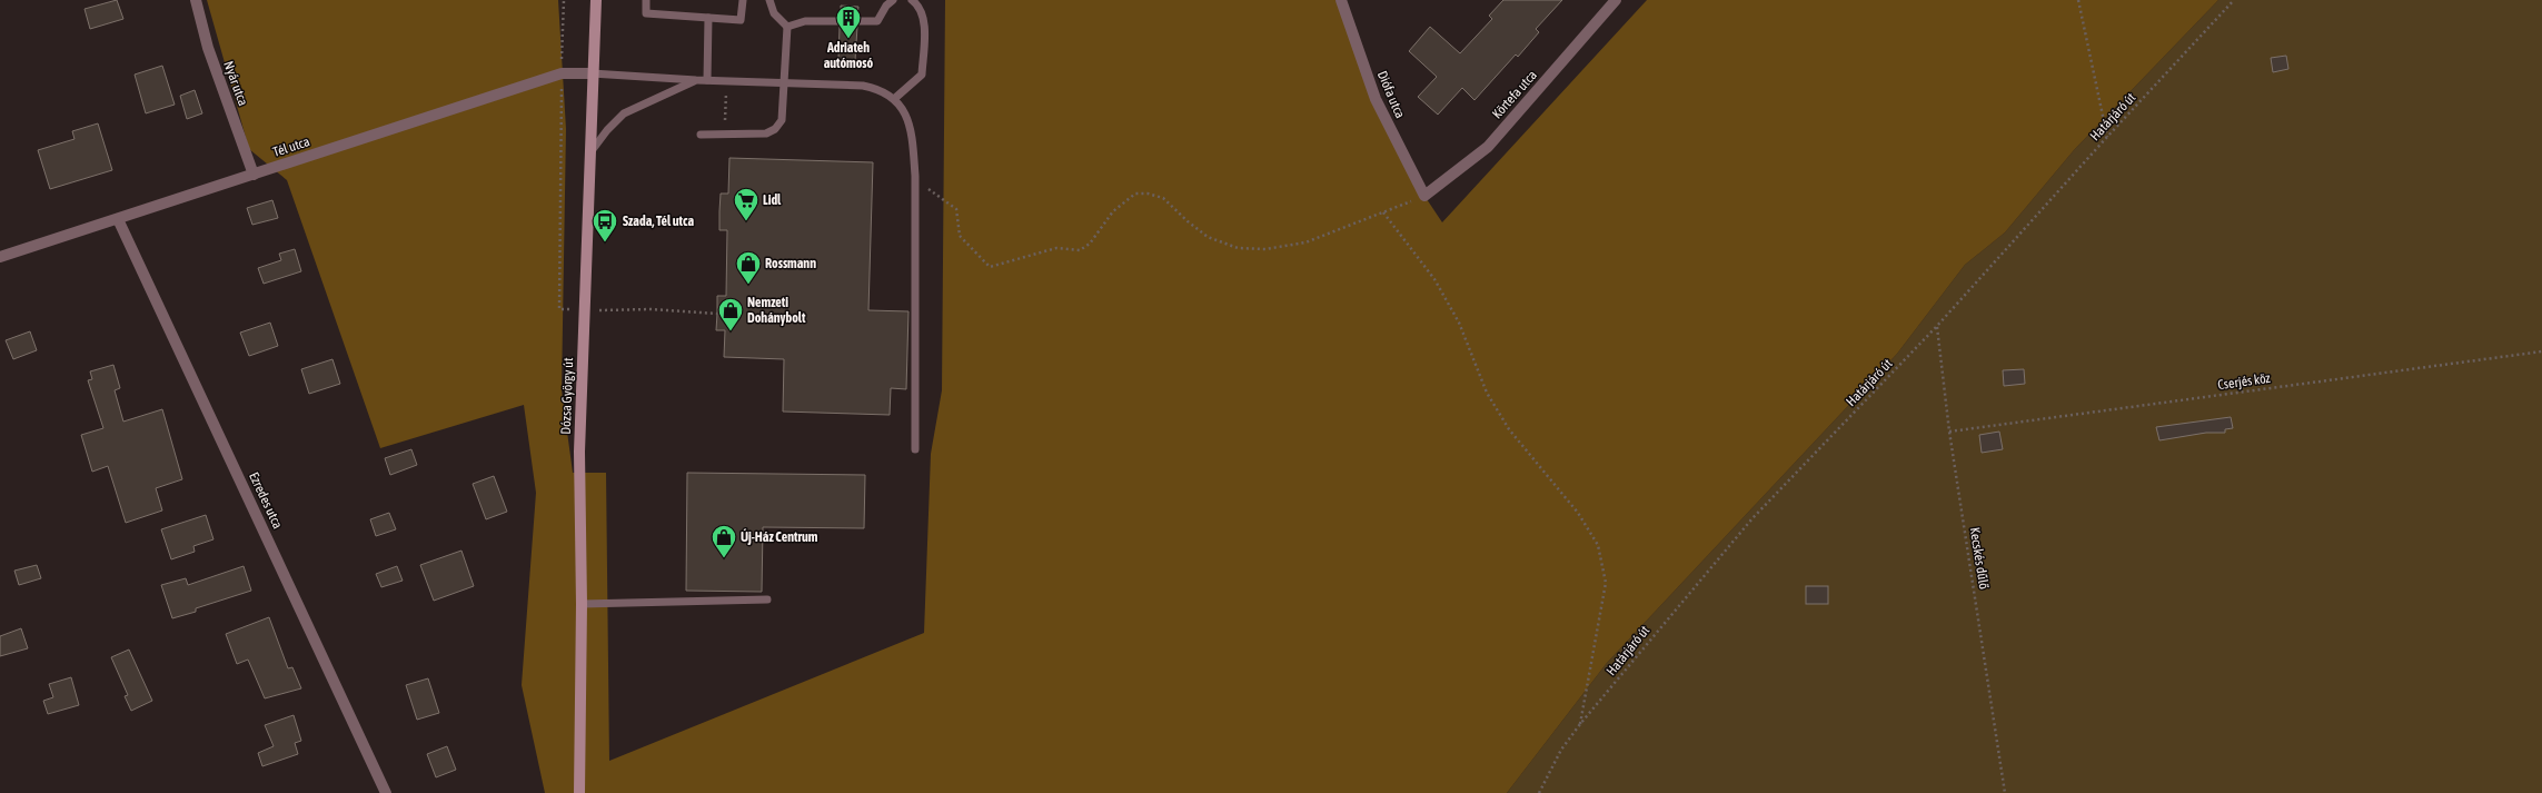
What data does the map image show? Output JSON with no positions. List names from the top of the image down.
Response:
{
  "streets": {
    "main road": ["Dózsa György út"],
    "street": [
      "Nyár utca",
      "Diófa utca",
      "Körtefa utca",
      "Tél utca",
      "Ezredes utca"
    ],
    "path": ["Határjáró út", "Cserjés köz", "Kecskés dűlő"]
  },
  "crossings": [
    ["Nyár utca", "Tél utca"],
    ["Diófa utca", "Körtefa utca"],
    ["Határjáró út", "Kecskés dűlő"],
    ["Tél utca", "Dózsa György út"],
    ["Tél utca", "Ezredes utca"],
    ["Cserjés köz", "Kecskés dűlő"]
  ],
  "places": {
    "building": ["Adriateh autómosó"],
    "supermarket": ["Lidl"],
    "bus stop": ["Szada, Tél utca"],
    "shop": ["Rossmann", "Nemzeti Dohánybolt", "Új-Ház Centrum"]
  }
}
